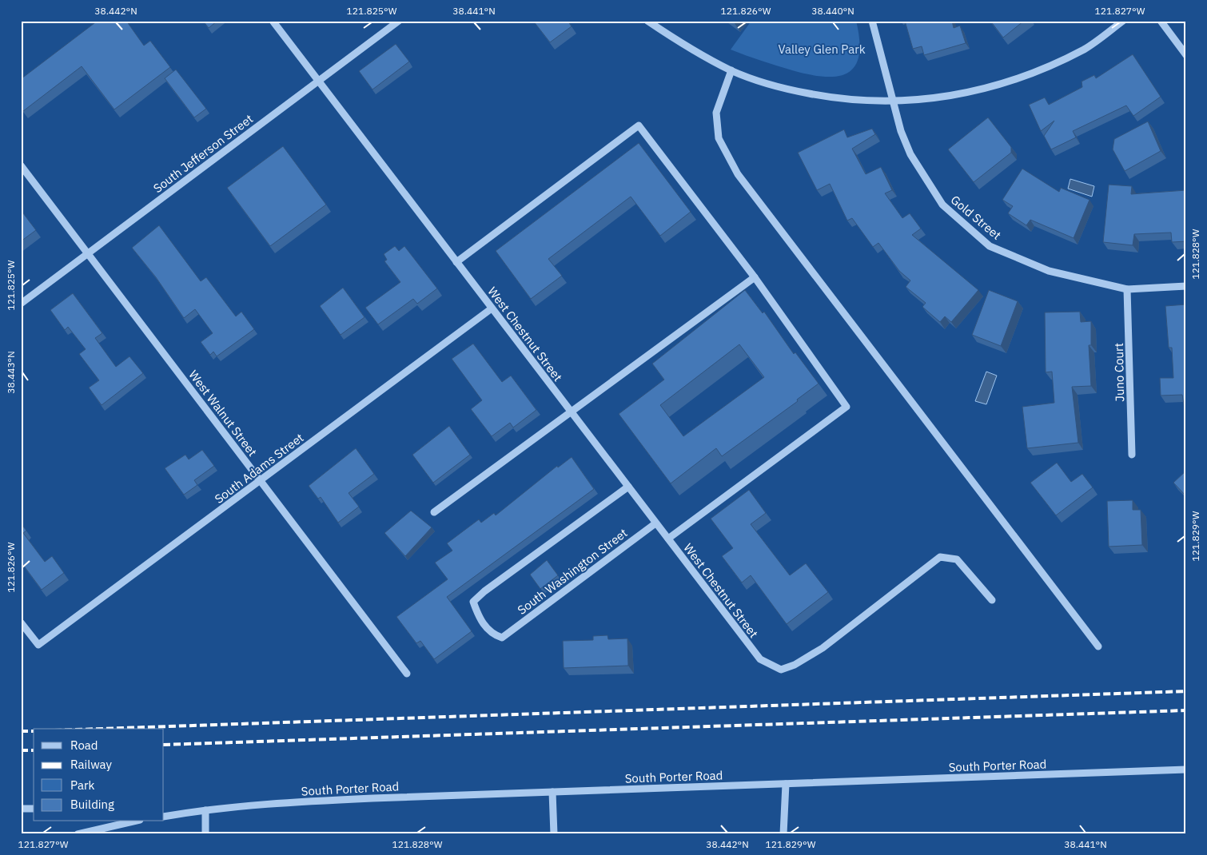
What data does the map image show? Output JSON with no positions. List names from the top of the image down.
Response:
{
  "streets": {
    "street": [
      "South Jefferson Street",
      "Gold Street",
      "West Chestnut Street",
      "Juno Court",
      "West Walnut Street",
      "South Adams Street",
      "South Washington Street",
      "South Porter Road"
    ]
  },
  "crossings": [
    ["South Jefferson Street", "West Chestnut Street"],
    ["South Jefferson Street", "West Walnut Street"],
    ["Gold Street", "Juno Court"],
    ["West Chestnut Street", "South Adams Street"],
    ["West Chestnut Street", "South Washington Street"],
    ["West Walnut Street", "South Adams Street"]
  ],
  "parks": ["Valley Glen Park"],
  "legend": [
    "Road",
    "Railway",
    "Park",
    "Building"
  ],
  "coordinates": [
    "38.442°N",
    "121.825°W",
    "38.441°N",
    "121.826°W",
    "38.440°N",
    "121.827°W",
    "121.828°W",
    "38.443°N",
    "121.829°W"
  ]
}
